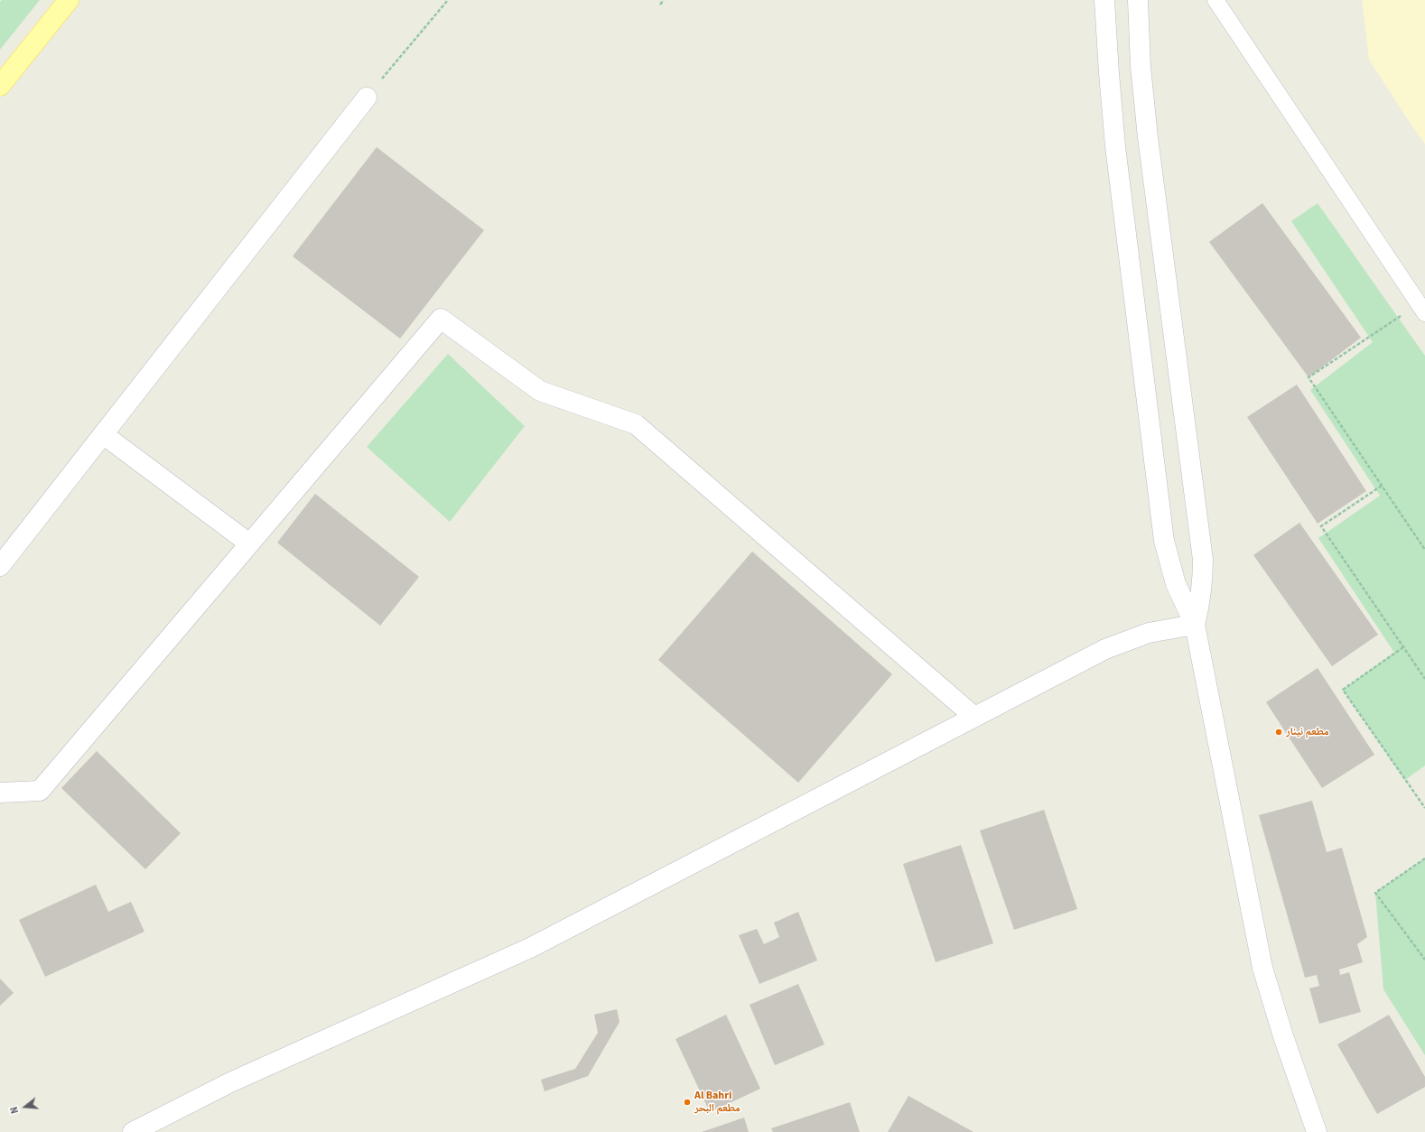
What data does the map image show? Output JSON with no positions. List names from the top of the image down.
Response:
{
  "places": ["مطعم نينار", "Al Bahri مطعم البحر"],
  "north": "left"
}
